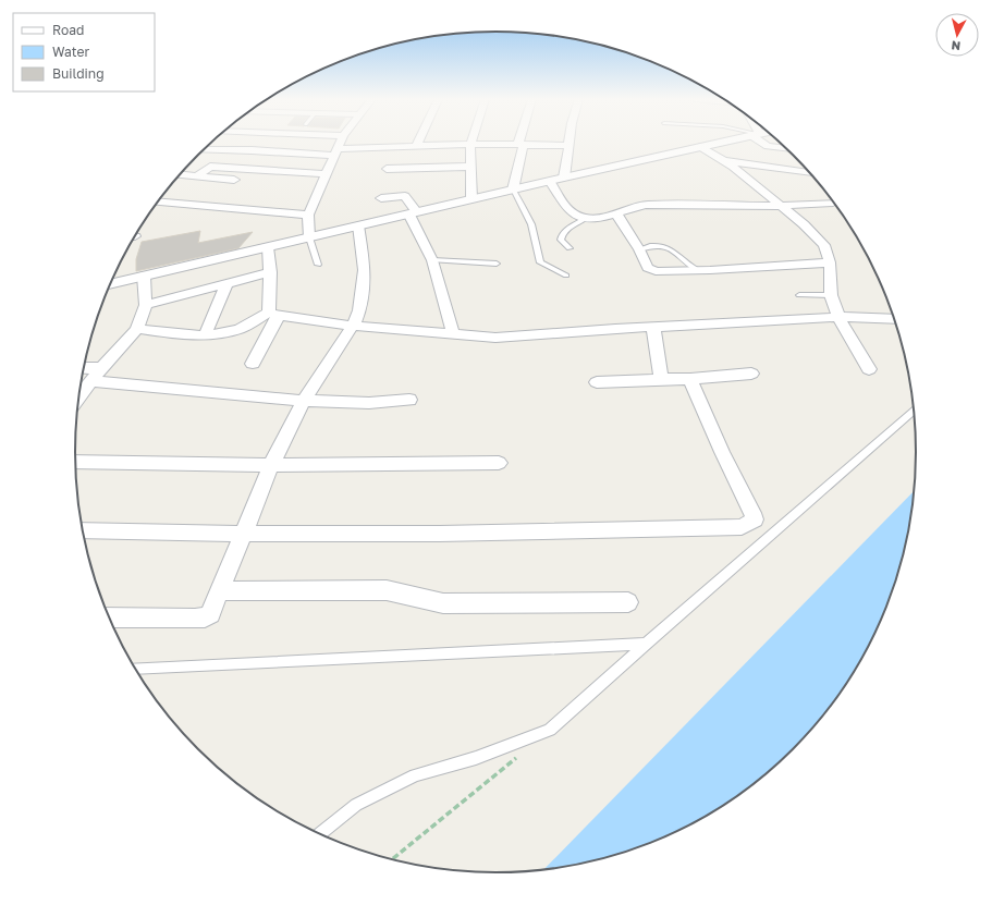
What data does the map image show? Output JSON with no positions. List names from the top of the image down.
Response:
{
  "legend": ["Road", "Water", "Building"],
  "north": "bottom"
}
